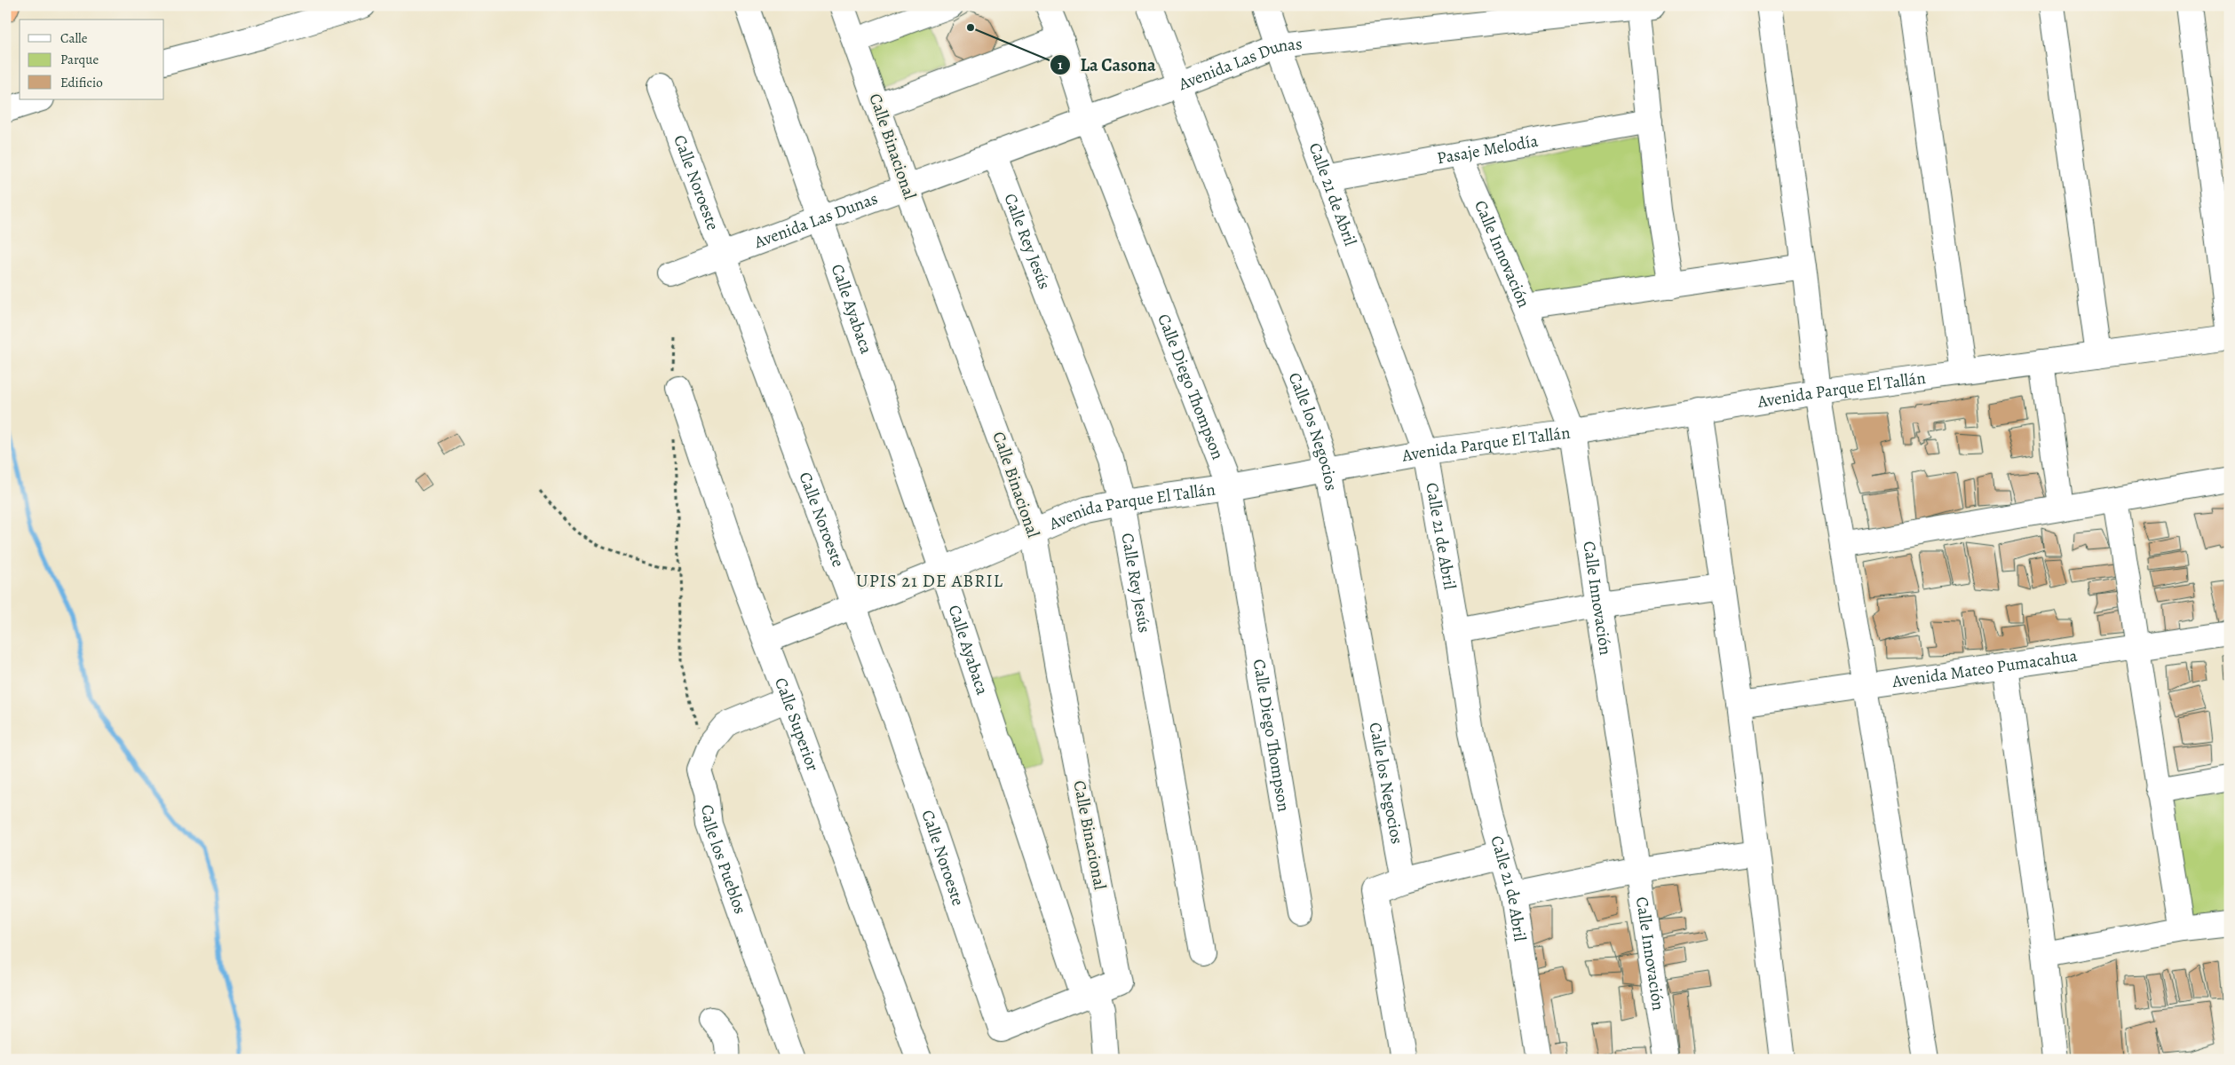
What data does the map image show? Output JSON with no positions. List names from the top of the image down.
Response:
{
  "streets": {
    "street": [
      "Avenida Las Dunas",
      "Calle Binacional",
      "Pasaje Melodía",
      "Calle Noroeste",
      "Calle 21 de Abril",
      "Calle Rey Jesús",
      "Calle Innovación",
      "Calle Ayabaca",
      "Calle Diego Thompson",
      "Avenida Parque El Tallán",
      "Calle los Negocios",
      "Avenida Mateo Pumacahua",
      "Calle Superior",
      "Calle los Pueblos"
    ]
  },
  "crossings": [
    ["Avenida Las Dunas", "Calle Binacional"],
    ["Avenida Las Dunas", "Calle Noroeste"],
    ["Avenida Las Dunas", "Calle 21 de Abril"],
    ["Avenida Las Dunas", "Calle Rey Jesús"],
    ["Avenida Las Dunas", "Calle Ayabaca"],
    ["Avenida Las Dunas", "Calle Diego Thompson"],
    ["Avenida Las Dunas", "Calle los Negocios"],
    ["Calle Binacional", "Calle Noroeste"],
    ["Calle Binacional", "Calle Ayabaca"],
    ["Calle Binacional", "Avenida Parque El Tallán"],
    ["Pasaje Melodía", "Calle 21 de Abril"],
    ["Pasaje Melodía", "Calle Innovación"],
    ["Calle Noroeste", "Calle Ayabaca"],
    ["Calle Noroeste", "Avenida Parque El Tallán"],
    ["Calle 21 de Abril", "Avenida Parque El Tallán"],
    ["Calle Rey Jesús", "Avenida Parque El Tallán"],
    ["Calle Innovación", "Avenida Parque El Tallán"],
    ["Calle Ayabaca", "Avenida Parque El Tallán"],
    ["Calle Diego Thompson", "Avenida Parque El Tallán"],
    ["Avenida Parque El Tallán", "Calle los Negocios"],
    ["Avenida Parque El Tallán", "Calle Superior"],
    ["Calle Superior", "Calle los Pueblos"]
  ],
  "districts": ["UPIS 21 DE ABRIL"],
  "places": ["La Casona"],
  "legend": ["Calle", "Parque", "Edificio"]
}
